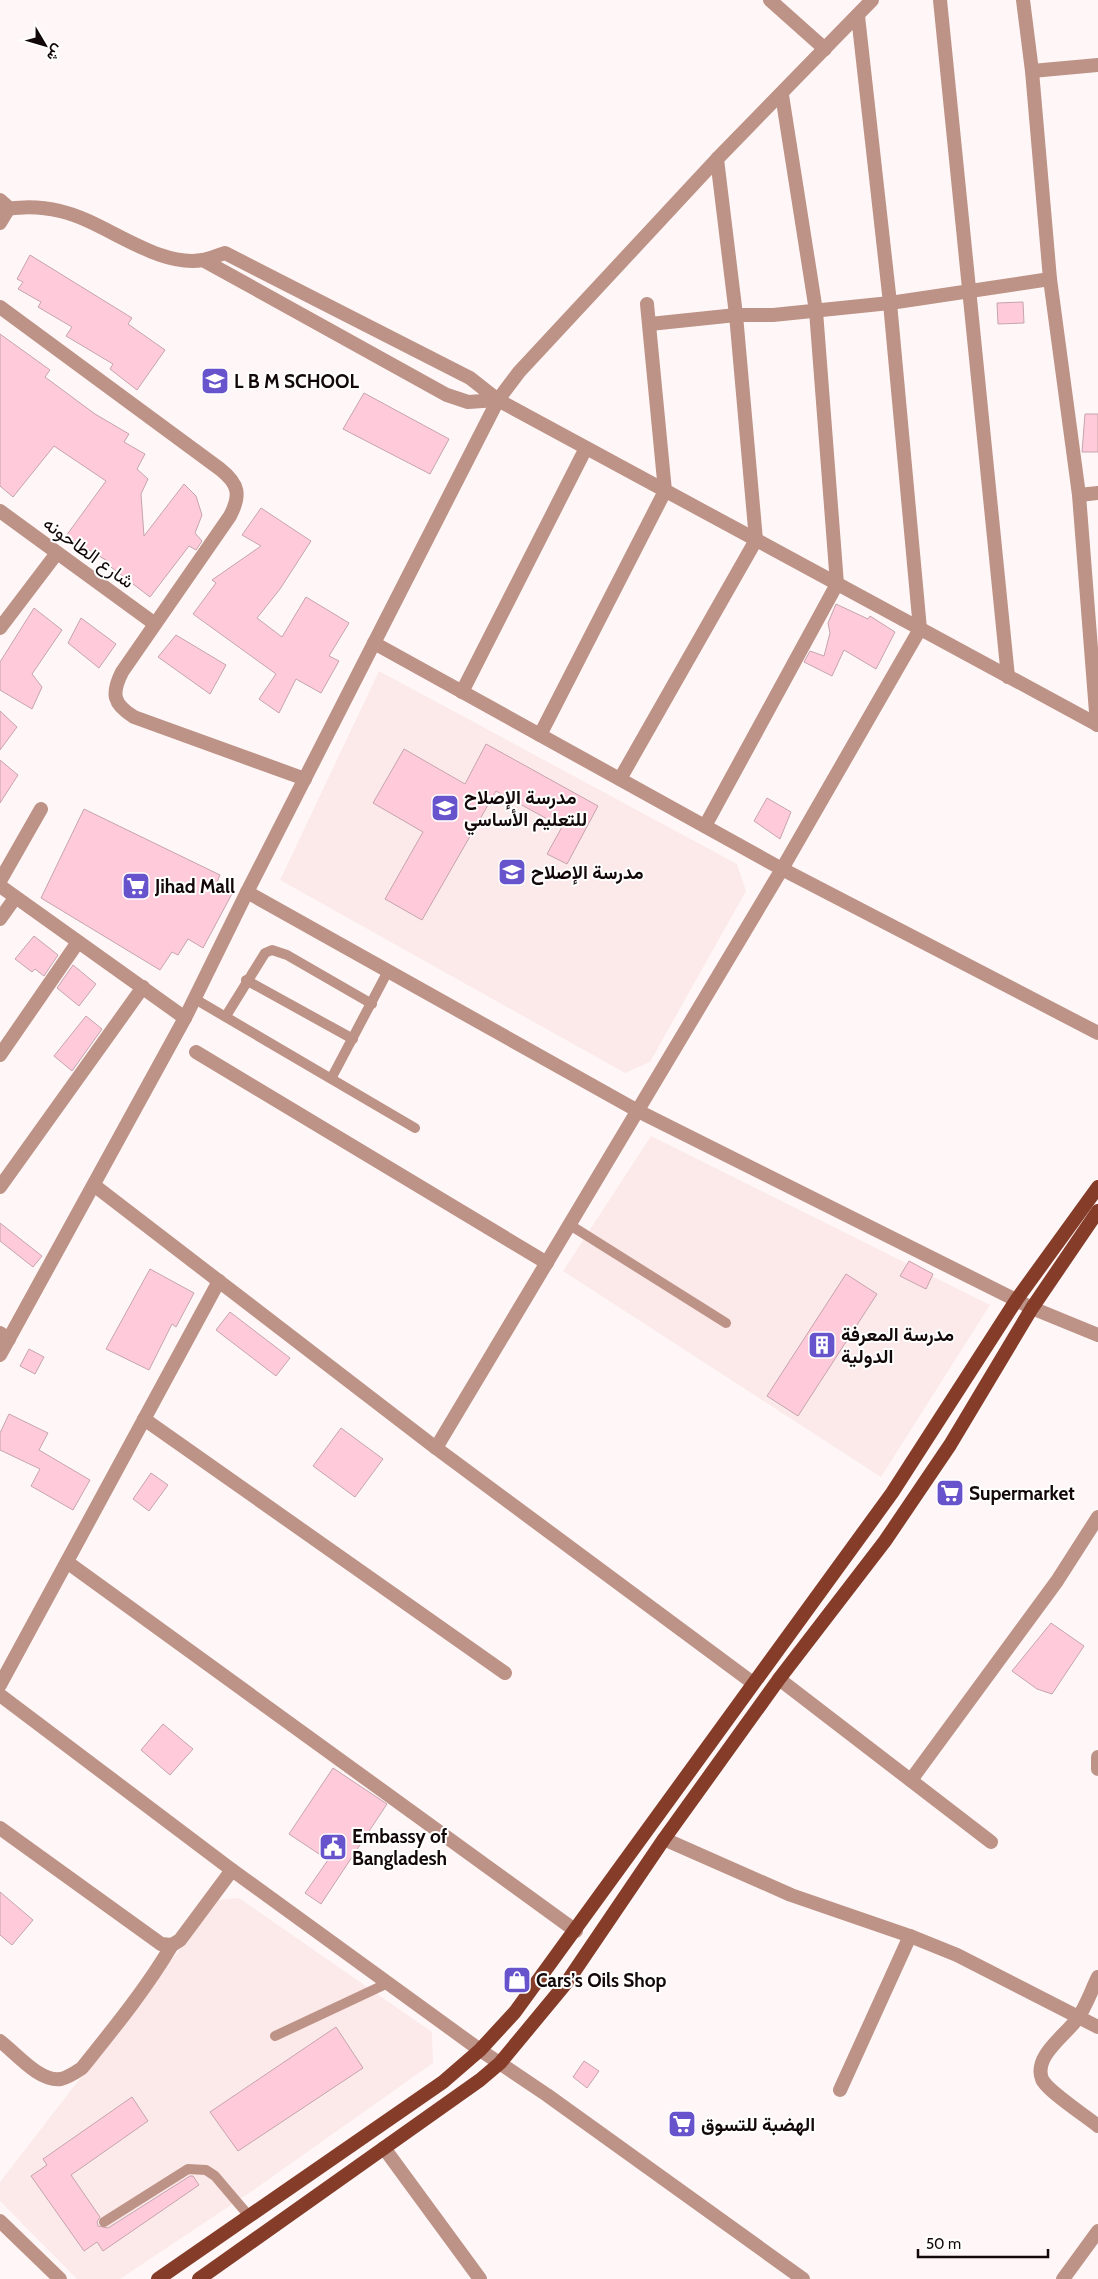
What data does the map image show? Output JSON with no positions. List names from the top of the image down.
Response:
{
  "streets": {
    "street": ["شارع الطاحونه"]
  },
  "places": {
    "school or university": ["L B M SCHOOL", "مدرسة الإصلاح للتعليم الأساسي", "مدرسة الإصلاح"],
    "supermarket": ["Jihad Mall", "Supermarket", "الهضبة للتسوق"],
    "building": ["مدرسة المعرفة الدولية"],
    "public building": ["Embassy of Bangladesh"],
    "shop": ["Cars’s Oils Shop"]
  },
  "scale_bar": "50 m",
  "north": "bottom right"
}
